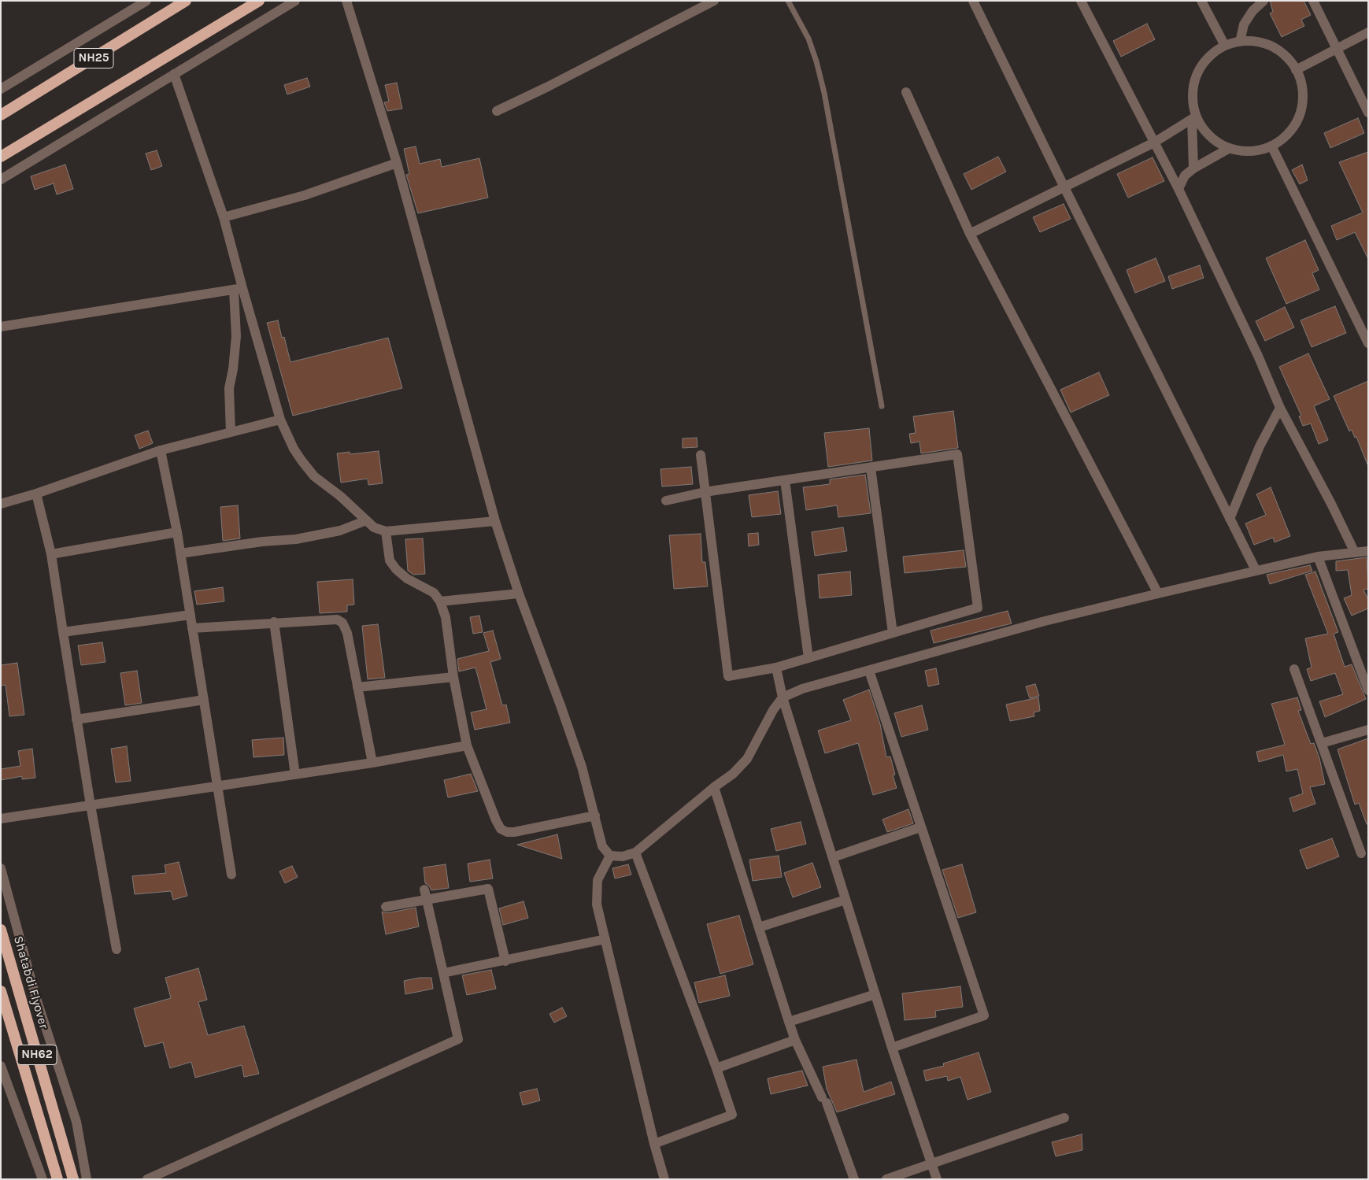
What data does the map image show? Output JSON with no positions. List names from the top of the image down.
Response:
{
  "streets": {
    "highway": ["NH25", "Shatabdi Flyover", "NH62"]
  }
}
